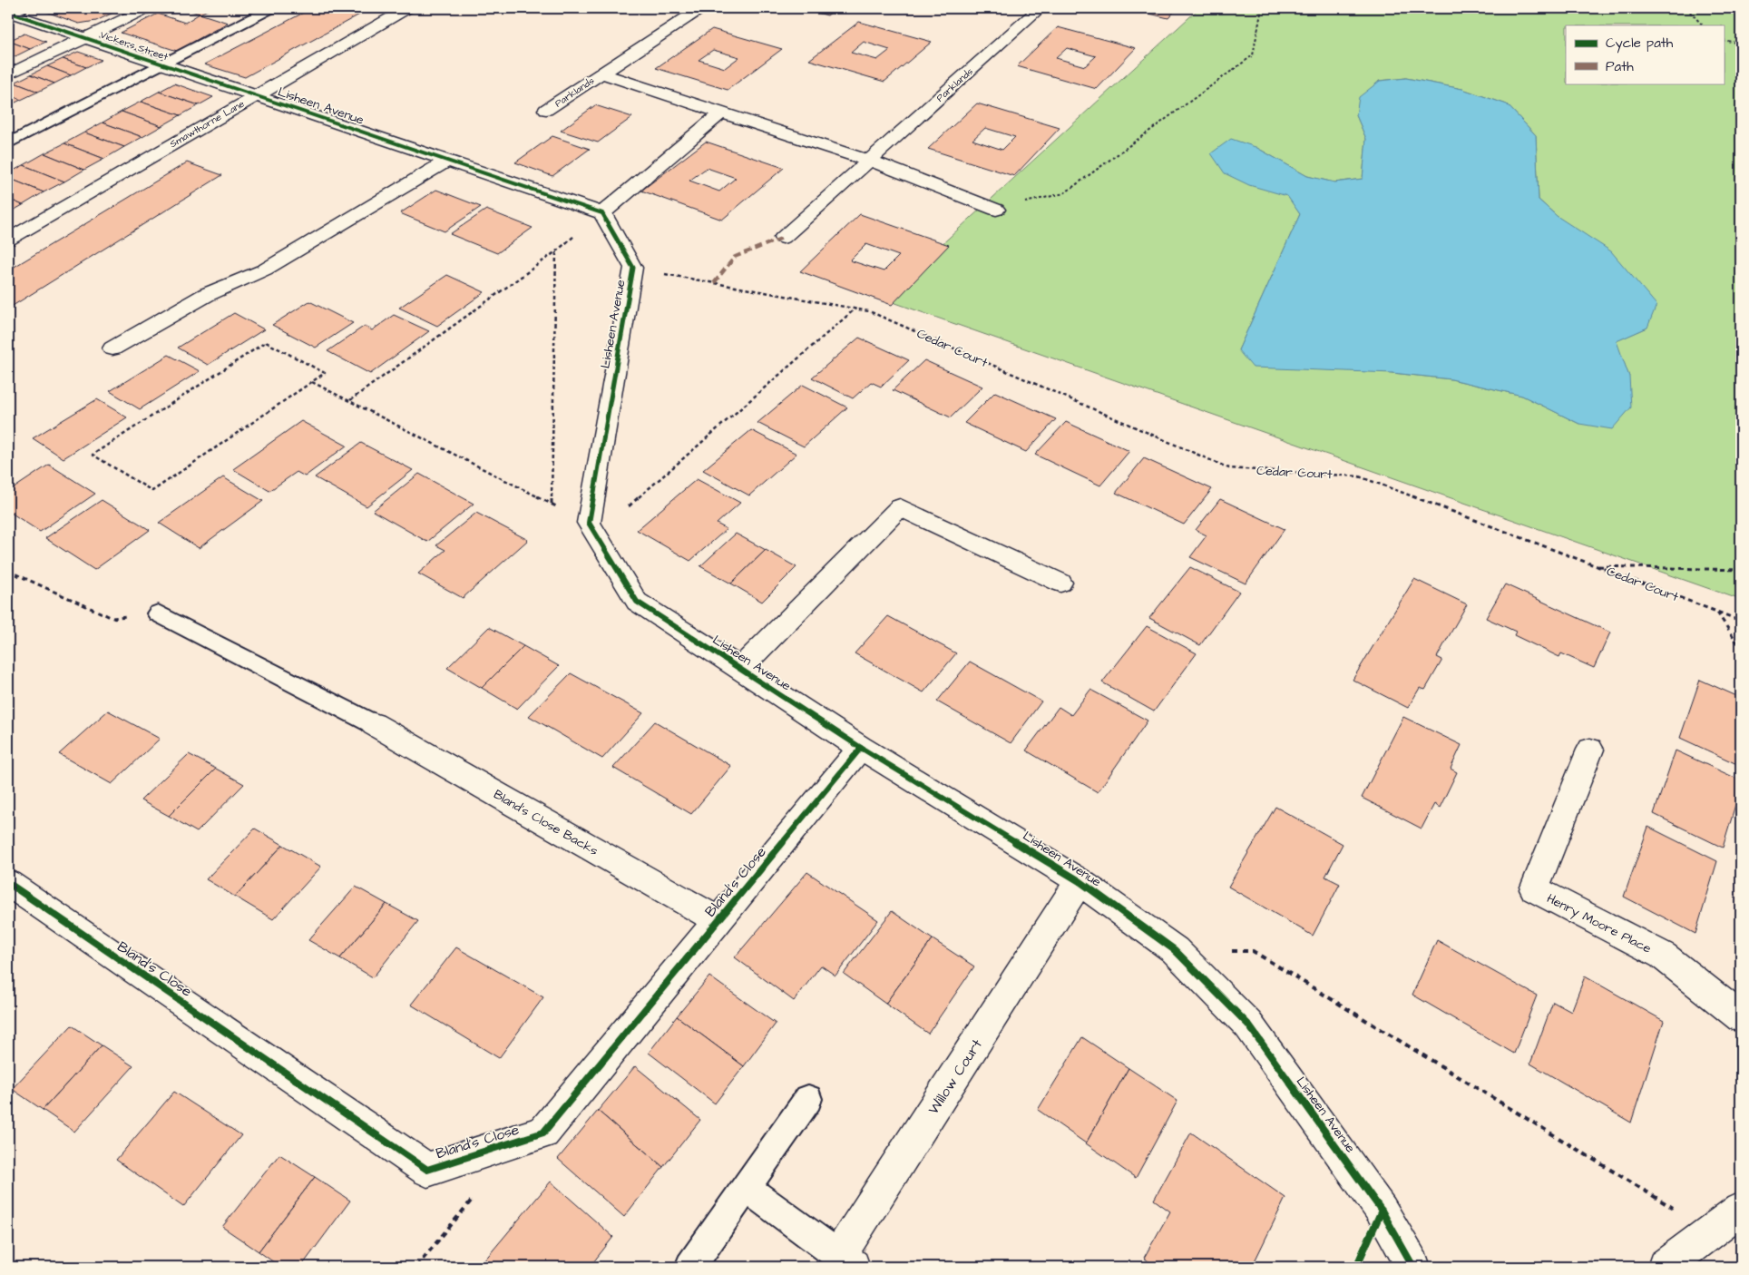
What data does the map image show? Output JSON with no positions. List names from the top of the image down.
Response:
{
  "streets": {
    "street": [
      "Vickers Street",
      "Parklands",
      "Lisheen Avenue",
      "Smawthorne Lane",
      "Bland's Close Backs",
      "Bland's Close",
      "Henry Moore Place",
      "Willow Court"
    ],
    "path": ["Cedar Court"]
  },
  "crossings": [
    ["Vickers Street", "Lisheen Avenue"],
    ["Vickers Street", "Smawthorne Lane"],
    ["Lisheen Avenue", "Smawthorne Lane"],
    ["Lisheen Avenue", "Cedar Court"],
    ["Lisheen Avenue", "Bland's Close"],
    ["Lisheen Avenue", "Willow Court"],
    ["Bland's Close Backs", "Bland's Close"]
  ],
  "legend": ["Cycle path", "Path"]
}
